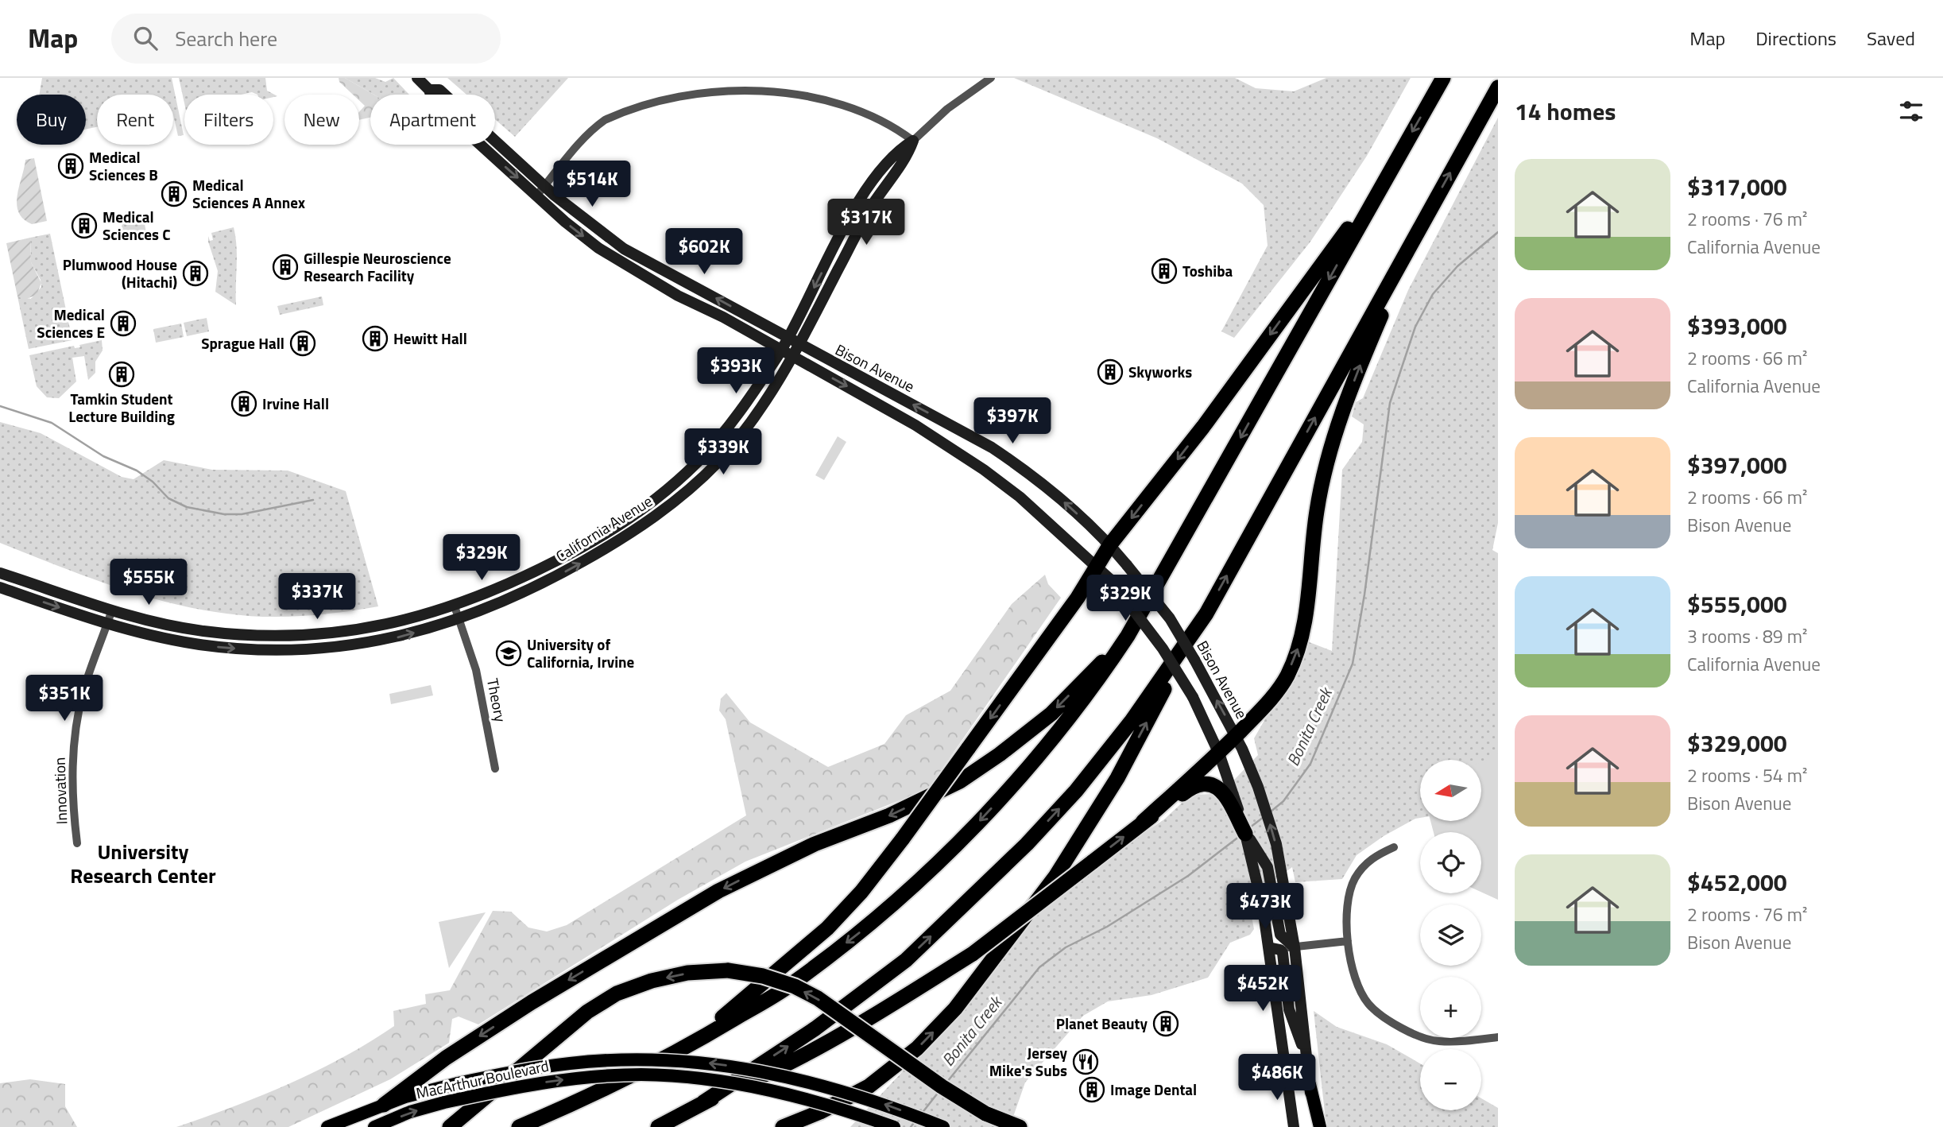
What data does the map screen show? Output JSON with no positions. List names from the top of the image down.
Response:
{
  "streets": {
    "main road": ["Bison Avenue", "California Avenue", "MacArthur Boulevard"],
    "street": ["Theory", "Innovation"]
  },
  "crossings": [
    ["Bison Avenue", "California Avenue"],
    ["California Avenue", "Theory"],
    ["California Avenue", "Innovation"]
  ],
  "districts": ["University Research Center"],
  "water": ["Bonita Creek"],
  "places": {
    "building": [
      "Medical Sciences B",
      "Medical Sciences A Annex",
      "Medical Sciences C",
      "Gillespie Neuroscience Research Facility",
      "Toshiba",
      "Plumwood House (Hitachi)",
      "Medical Sciences E",
      "Hewitt Hall",
      "Sprague Hall",
      "Skyworks",
      "Tamkin Student Lecture Building",
      "Irvine Hall",
      "Planet Beauty",
      "Image Dental"
    ],
    "school or university": ["University of California, Irvine"],
    "restaurant": ["Jersey Mike's Subs"]
  },
  "north": "left",
  "page": {
    "header": "Map",
    "search": "Search here",
    "nav": ["Map", "Directions", "Saved"],
    "heading": "14 homes",
    "chip": [
      "Buy",
      "Rent",
      "Filters",
      "New",
      "Apartment"
    ],
    "list": [
      {
        "name": "$317,000",
        "note": "2 rooms · 76 m² · California Avenue"
      },
      {
        "name": "$393,000",
        "note": "2 rooms · 66 m² · California Avenue"
      },
      {
        "name": "$397,000",
        "note": "2 rooms · 66 m² · Bison Avenue"
      },
      {
        "name": "$555,000",
        "note": "3 rooms · 89 m² · California Avenue"
      },
      {
        "name": "$329,000",
        "note": "2 rooms · 54 m² · Bison Avenue"
      },
      {
        "name": "$452,000",
        "note": "2 rooms · 76 m² · Bison Avenue"
      }
    ],
    "price": [
      "$514K",
      "$317K",
      "$602K",
      "$393K",
      "$397K",
      "$339K",
      "$329K",
      "$555K",
      "$337K",
      "$329K",
      "$351K",
      "$473K",
      "$452K",
      "$486K"
    ],
    "map_buttons": ["+", "−"]
  }
}
